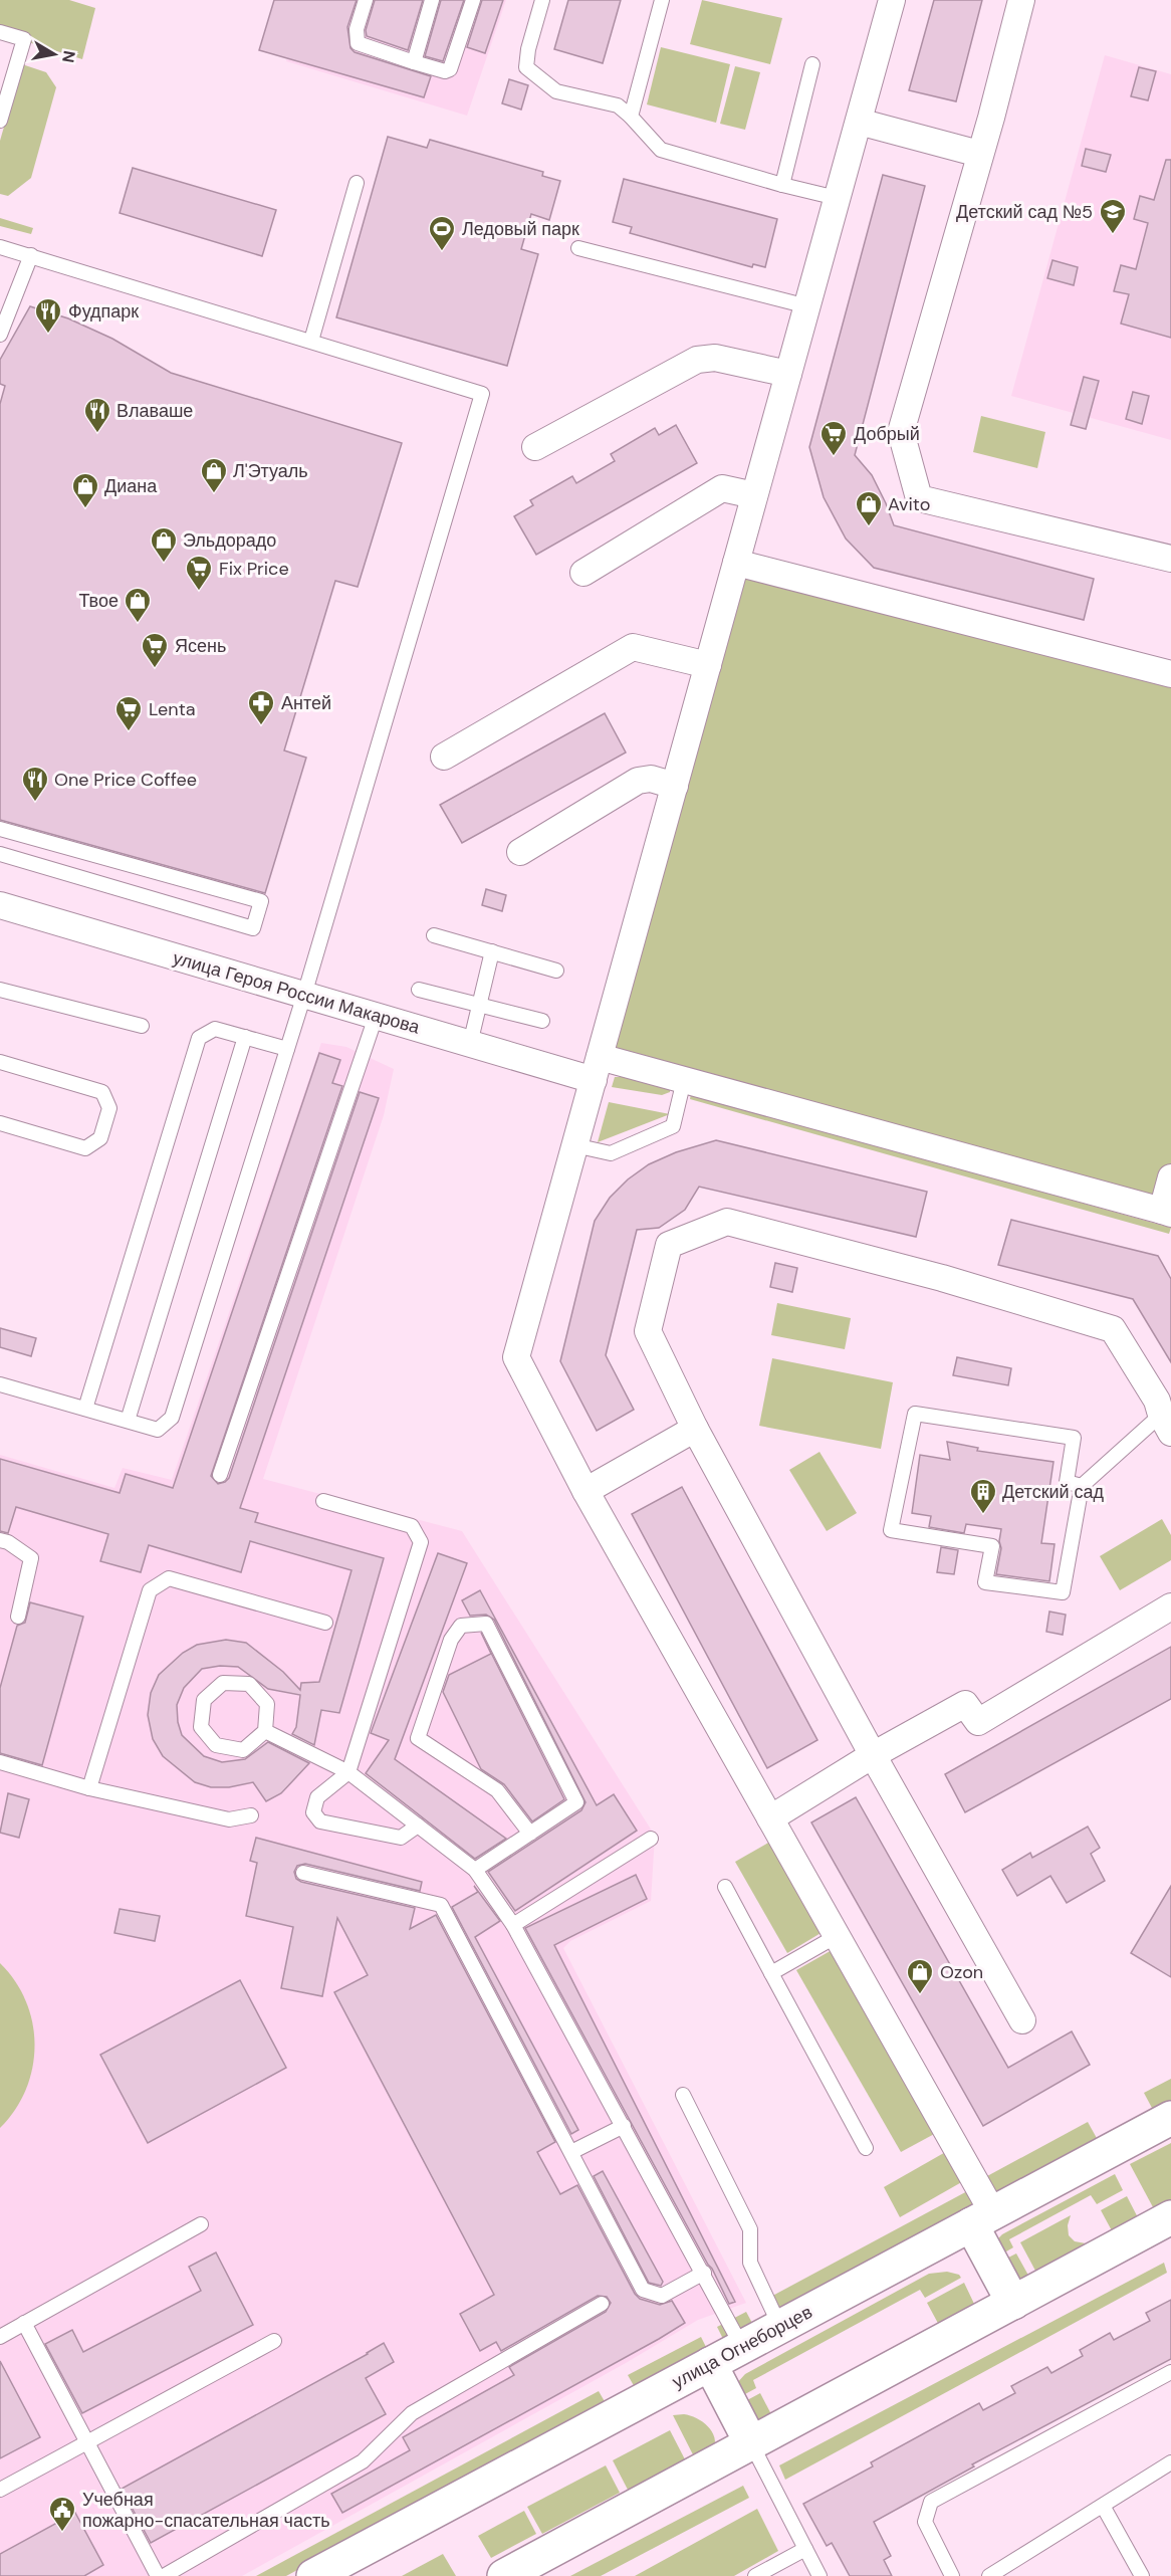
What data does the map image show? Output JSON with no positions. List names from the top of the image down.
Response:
{
  "streets": {
    "main road": ["улица Огнеборцев"],
    "street": ["улица Героя России Макарова"]
  },
  "places": {
    "school or university": ["Детский сад №5"],
    "sports": ["Ледовый парк"],
    "restaurant": ["Фудпарк", "Влаваше", "One Price Coffee"],
    "supermarket": [
      "Добрый",
      "Fix Price",
      "Ясень",
      "Lenta"
    ],
    "shop": [
      "Л'Этуаль",
      "Диана",
      "Avito",
      "Эльдорадо",
      "Твое",
      "Ozon"
    ],
    "pharmacy": ["Антей"],
    "building": ["Детский сад"],
    "public building": ["Учебная пожарно-спасательная часть"]
  },
  "north": "right"
}
